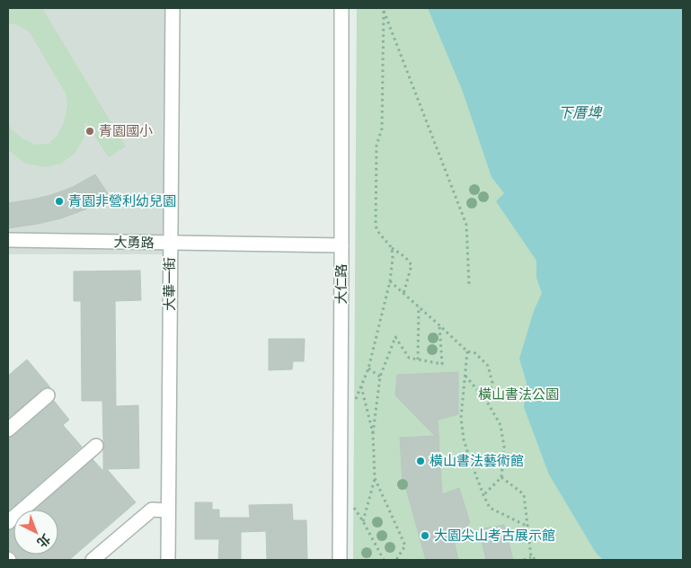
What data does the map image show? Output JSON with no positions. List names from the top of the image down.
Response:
{
  "streets": {
    "street": ["大勇路", "大華一街", "大仁路"]
  },
  "crossings": [
    ["大勇路", "大華一街"],
    ["大勇路", "大仁路"]
  ],
  "water": ["下厝埤"],
  "parks": ["橫山書法公園"],
  "places": [
    "青園國小",
    "青園非營利幼兒園",
    "橫山書法藝術館",
    "大園尖山考古展示館"
  ],
  "north": "bottom right"
}
